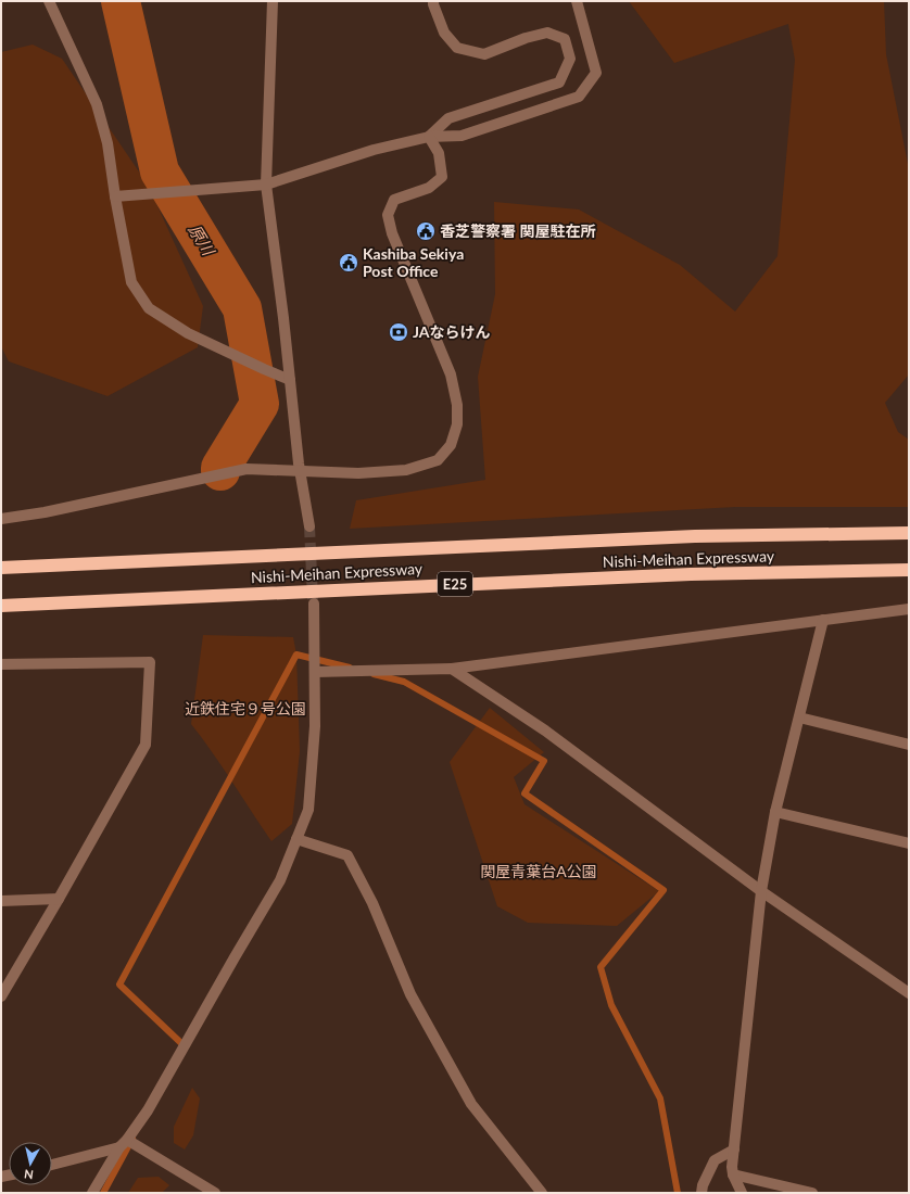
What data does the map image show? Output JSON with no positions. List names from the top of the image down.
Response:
{
  "streets": {
    "highway": ["Nishi-Meihan Expressway", "E25"]
  },
  "water": ["原川"],
  "parks": ["近鉄住宅９号公園", "関屋青葉台A公園"],
  "places": {
    "public building": ["香芝警察署 関屋駐在所", "Kashiba Sekiya Post Office"],
    "bank": ["JAならけん"]
  },
  "north": "bottom"
}
